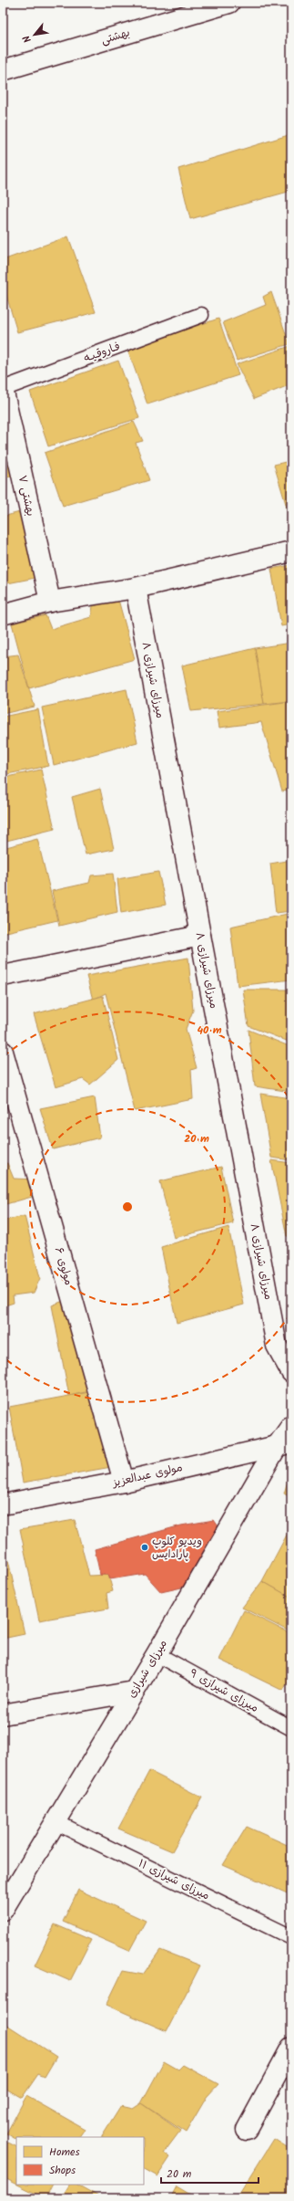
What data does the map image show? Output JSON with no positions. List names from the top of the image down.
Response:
{
  "streets": {
    "street": [
      "بهشتی",
      "بهشتی ۷",
      "میرزای شیرازی ۸",
      "مولوی ۶",
      "مولوی عبدالعزیز",
      "میرزای شیرازی"
    ],
    "lane": ["فـاروقـیـه", "میرزای شیرازی ۹", "میرزای شیرازی ۱۱"]
  },
  "crossings": [
    ["فـاروقـیـه", "بهشتی ۷"],
    ["مولوی ۶", "مولوی عبدالعزیز"],
    ["مولوی عبدالعزیز", "میرزای شیرازی"],
    ["میرزای شیرازی", "میرزای شیرازی ۹"],
    ["میرزای شیرازی", "میرزای شیرازی ۱۱"]
  ],
  "places": ["ویدیو کلوپ پارادایس"],
  "legend": ["Homes", "Shops"],
  "scale_bar": "20 m",
  "north": "bottom left",
  "rings": ["40 m", "20 m"]
}
